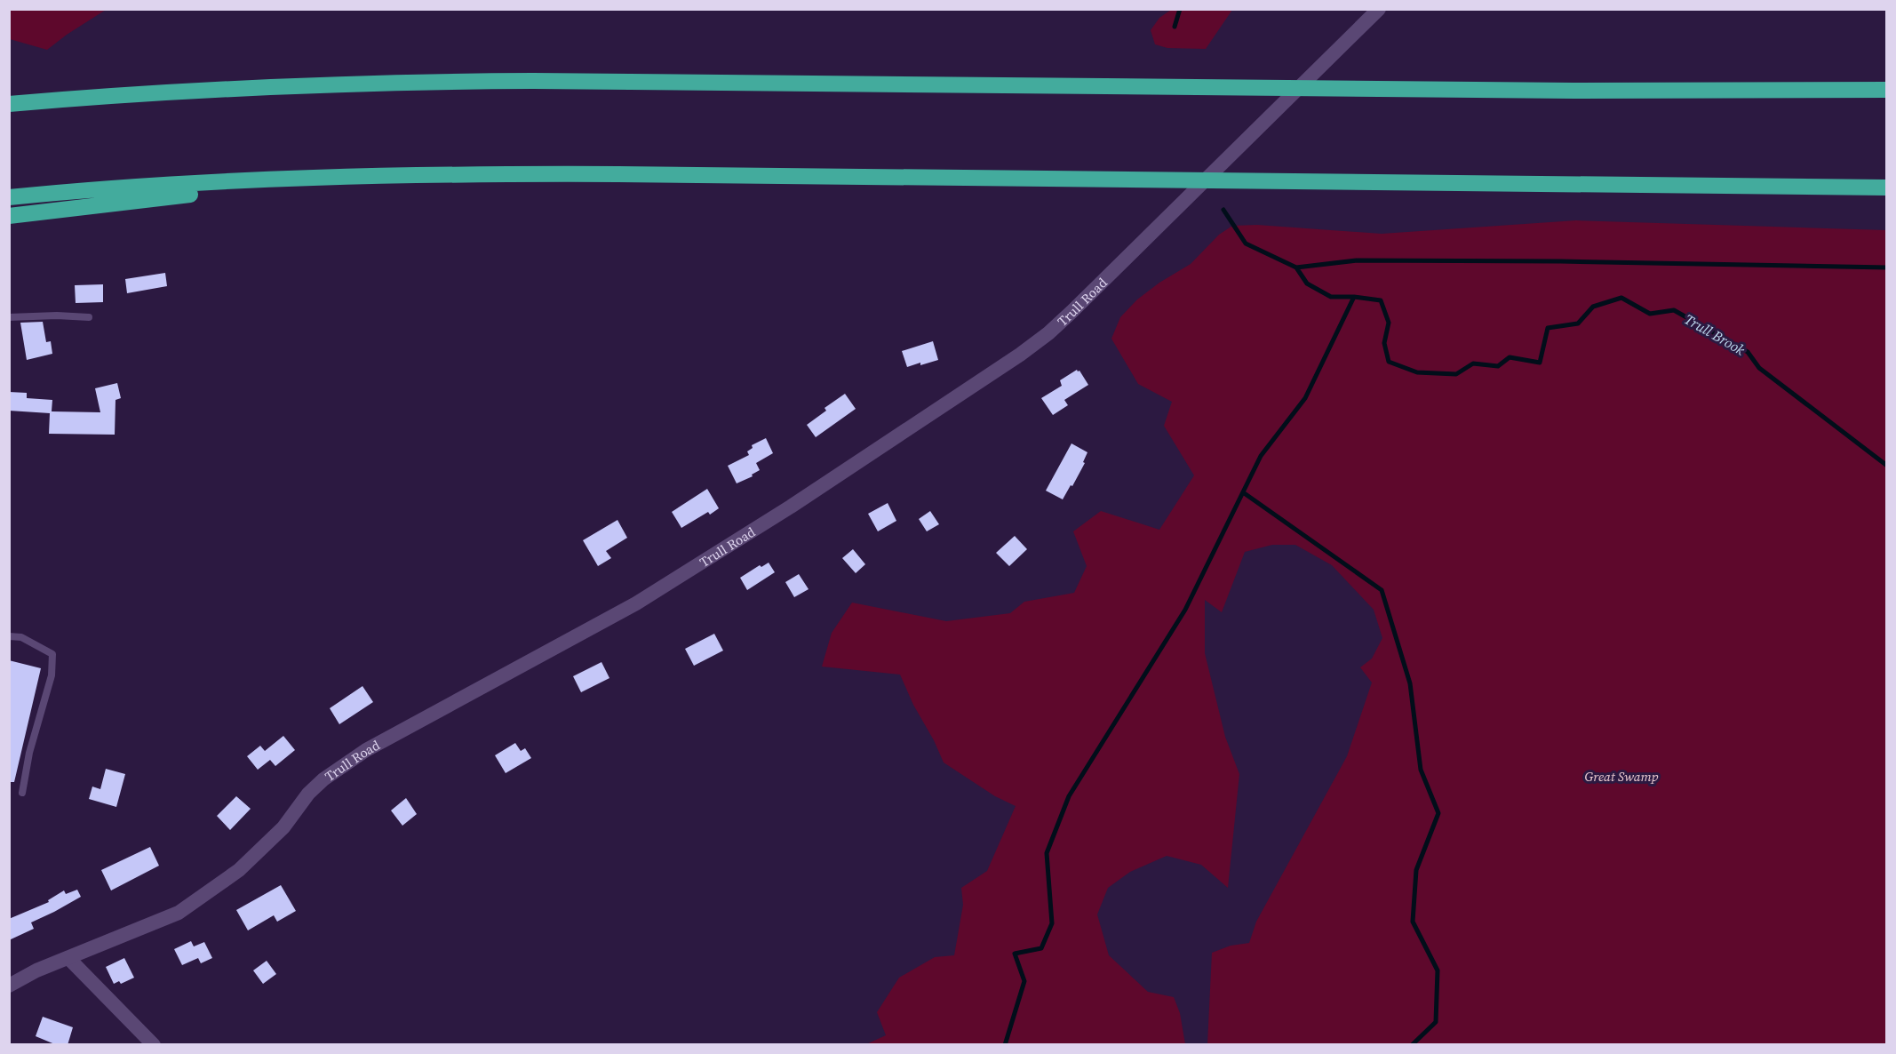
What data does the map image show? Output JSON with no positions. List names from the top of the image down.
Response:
{
  "streets": {
    "street": ["Trull Road"]
  },
  "water": ["Trull Brook"],
  "parks": ["Great Swamp"]
}
